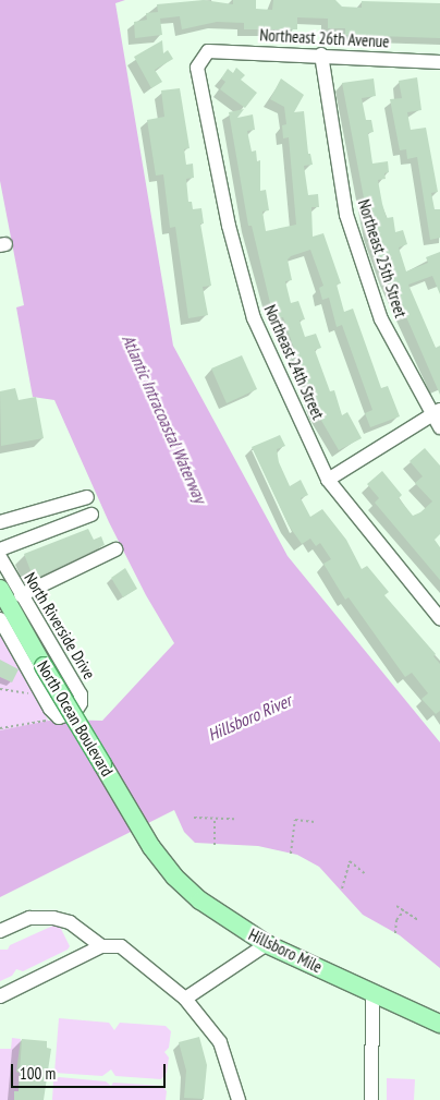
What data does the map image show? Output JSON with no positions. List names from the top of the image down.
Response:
{
  "streets": {
    "main road": ["North Ocean Boulevard", "Hillsboro Mile"],
    "street": [
      "Northeast 26th Avenue",
      "Northeast 25th Street",
      "Northeast 24th Street",
      "North Riverside Drive"
    ]
  },
  "crossings": [
    ["Northeast 26th Avenue", "Northeast 25th Street"],
    ["Northeast 26th Avenue", "Northeast 24th Street"],
    ["North Ocean Boulevard", "Hillsboro Mile"]
  ],
  "water": ["Atlantic Intracoastal Waterway", "Hillsboro River"],
  "scale_bar": "100 m"
}
